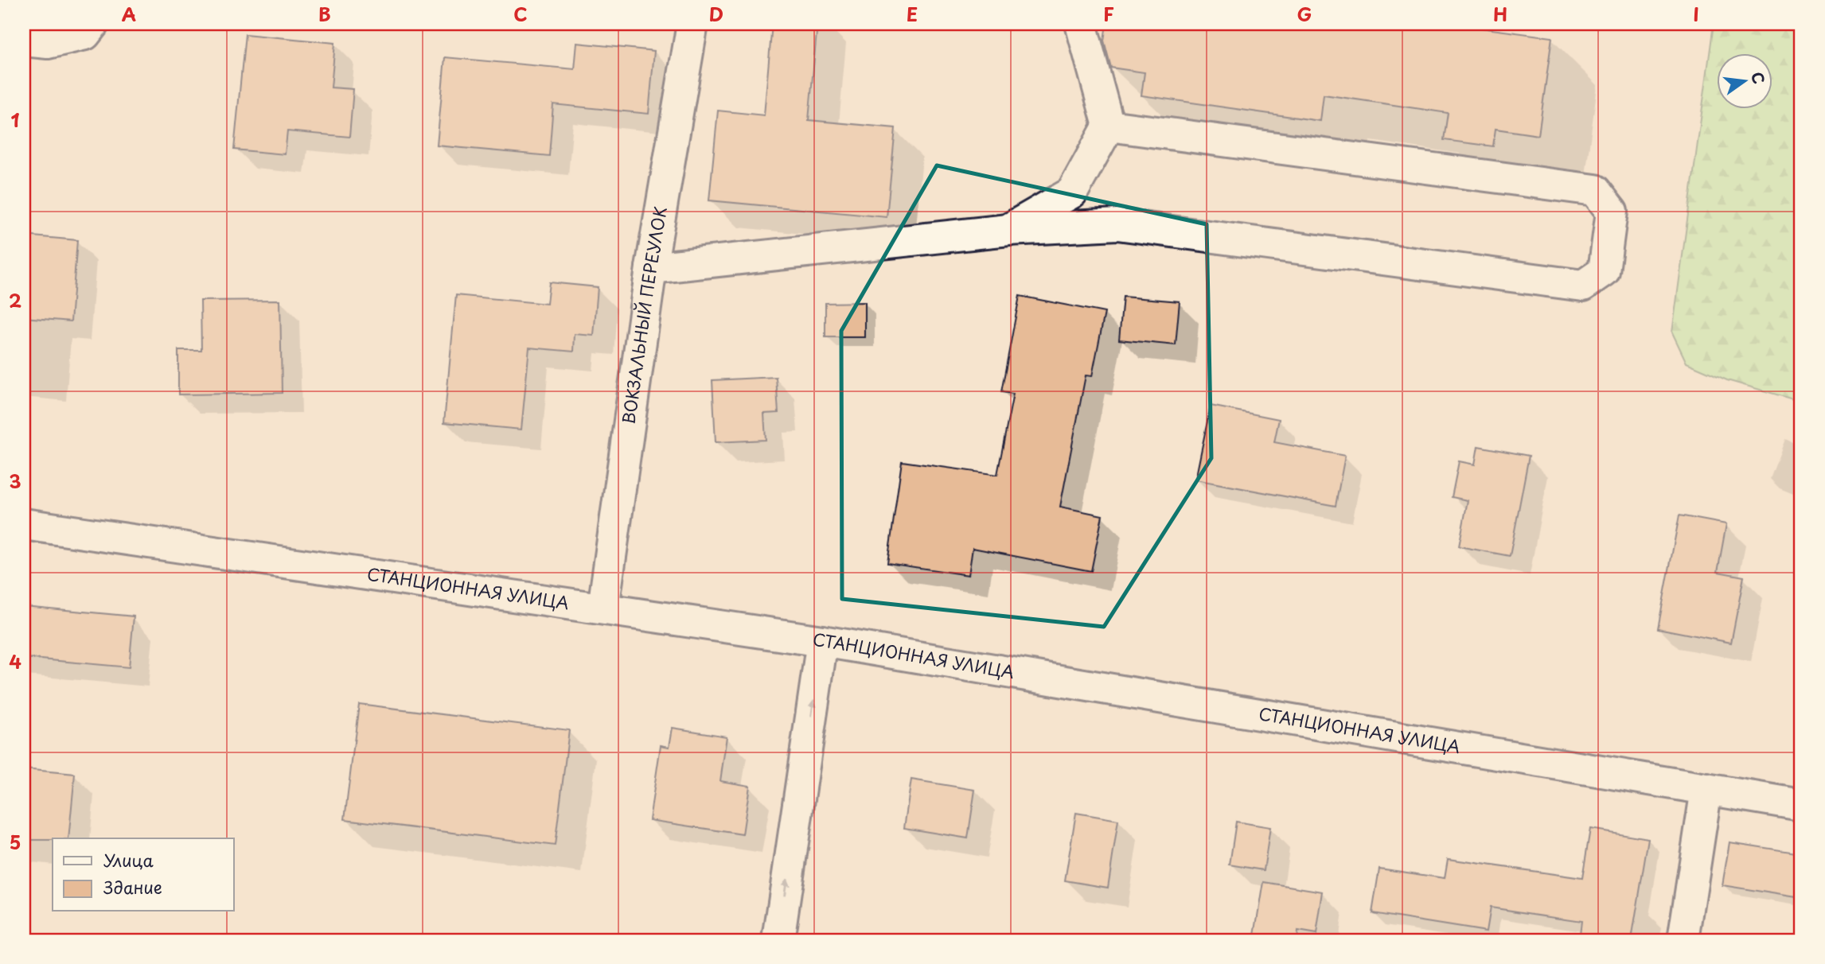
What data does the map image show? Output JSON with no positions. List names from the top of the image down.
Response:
{
  "streets": {
    "main road": ["ВОКЗАЛЬНЫЙ ПЕРЕУЛОК", "СТАНЦИОННАЯ УЛИЦА"]
  },
  "crossings": [
    ["ВОКЗАЛЬНЫЙ ПЕРЕУЛОК", "СТАНЦИОННАЯ УЛИЦА"]
  ],
  "legend": ["Улица", "Здание"],
  "north": "right",
  "grid": {
    "columns": [
      "A",
      "B",
      "C",
      "D",
      "E",
      "F",
      "G",
      "H",
      "I"
    ],
    "rows": [
      "1",
      "2",
      "3",
      "4",
      "5"
    ]
  }
}
